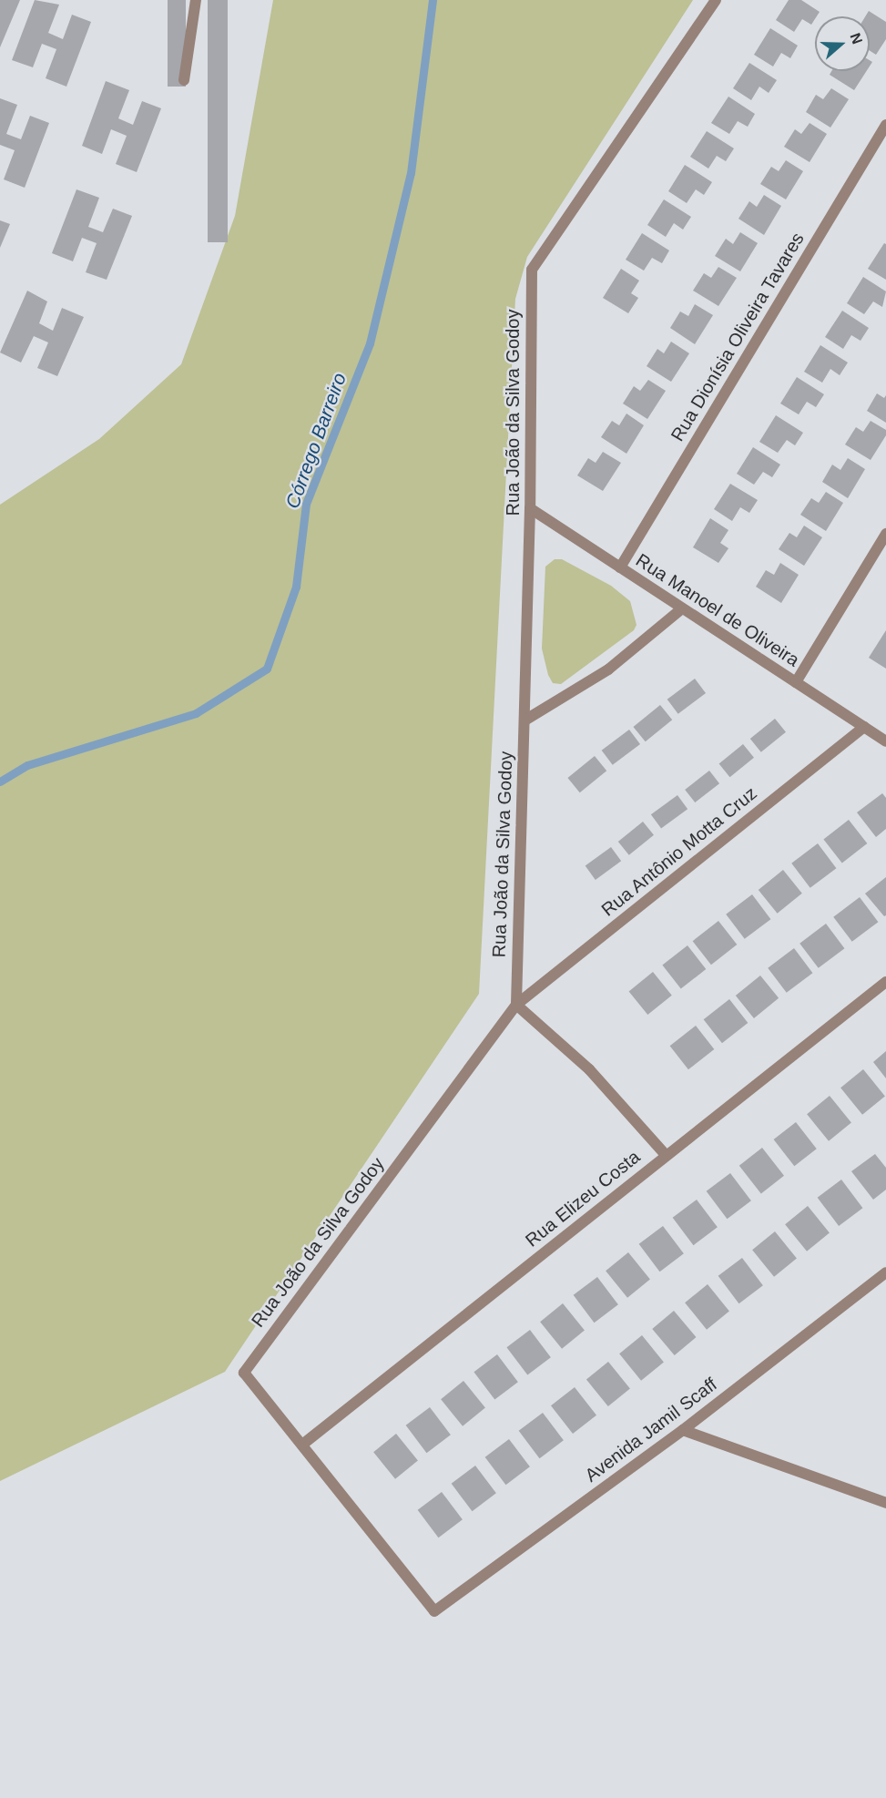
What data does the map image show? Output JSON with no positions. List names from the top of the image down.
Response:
{
  "streets": {
    "street": [
      "Rua Dionísia Oliveira Tavares",
      "Rua João da Silva Godoy",
      "Rua Manoel de Oliveira",
      "Rua Antônio Motta Cruz",
      "Rua Elizeu Costa",
      "Avenida Jamil Scaff"
    ]
  },
  "crossings": [
    ["Rua Dionísia Oliveira Tavares", "Rua Manoel de Oliveira"],
    ["Rua João da Silva Godoy", "Rua Manoel de Oliveira"],
    ["Rua João da Silva Godoy", "Rua Antônio Motta Cruz"],
    ["Rua João da Silva Godoy", "Rua Elizeu Costa"],
    ["Rua João da Silva Godoy", "Avenida Jamil Scaff"],
    ["Rua Manoel de Oliveira", "Rua Antônio Motta Cruz"]
  ],
  "water": ["Córrego Barreiro"],
  "north": "right"
}
